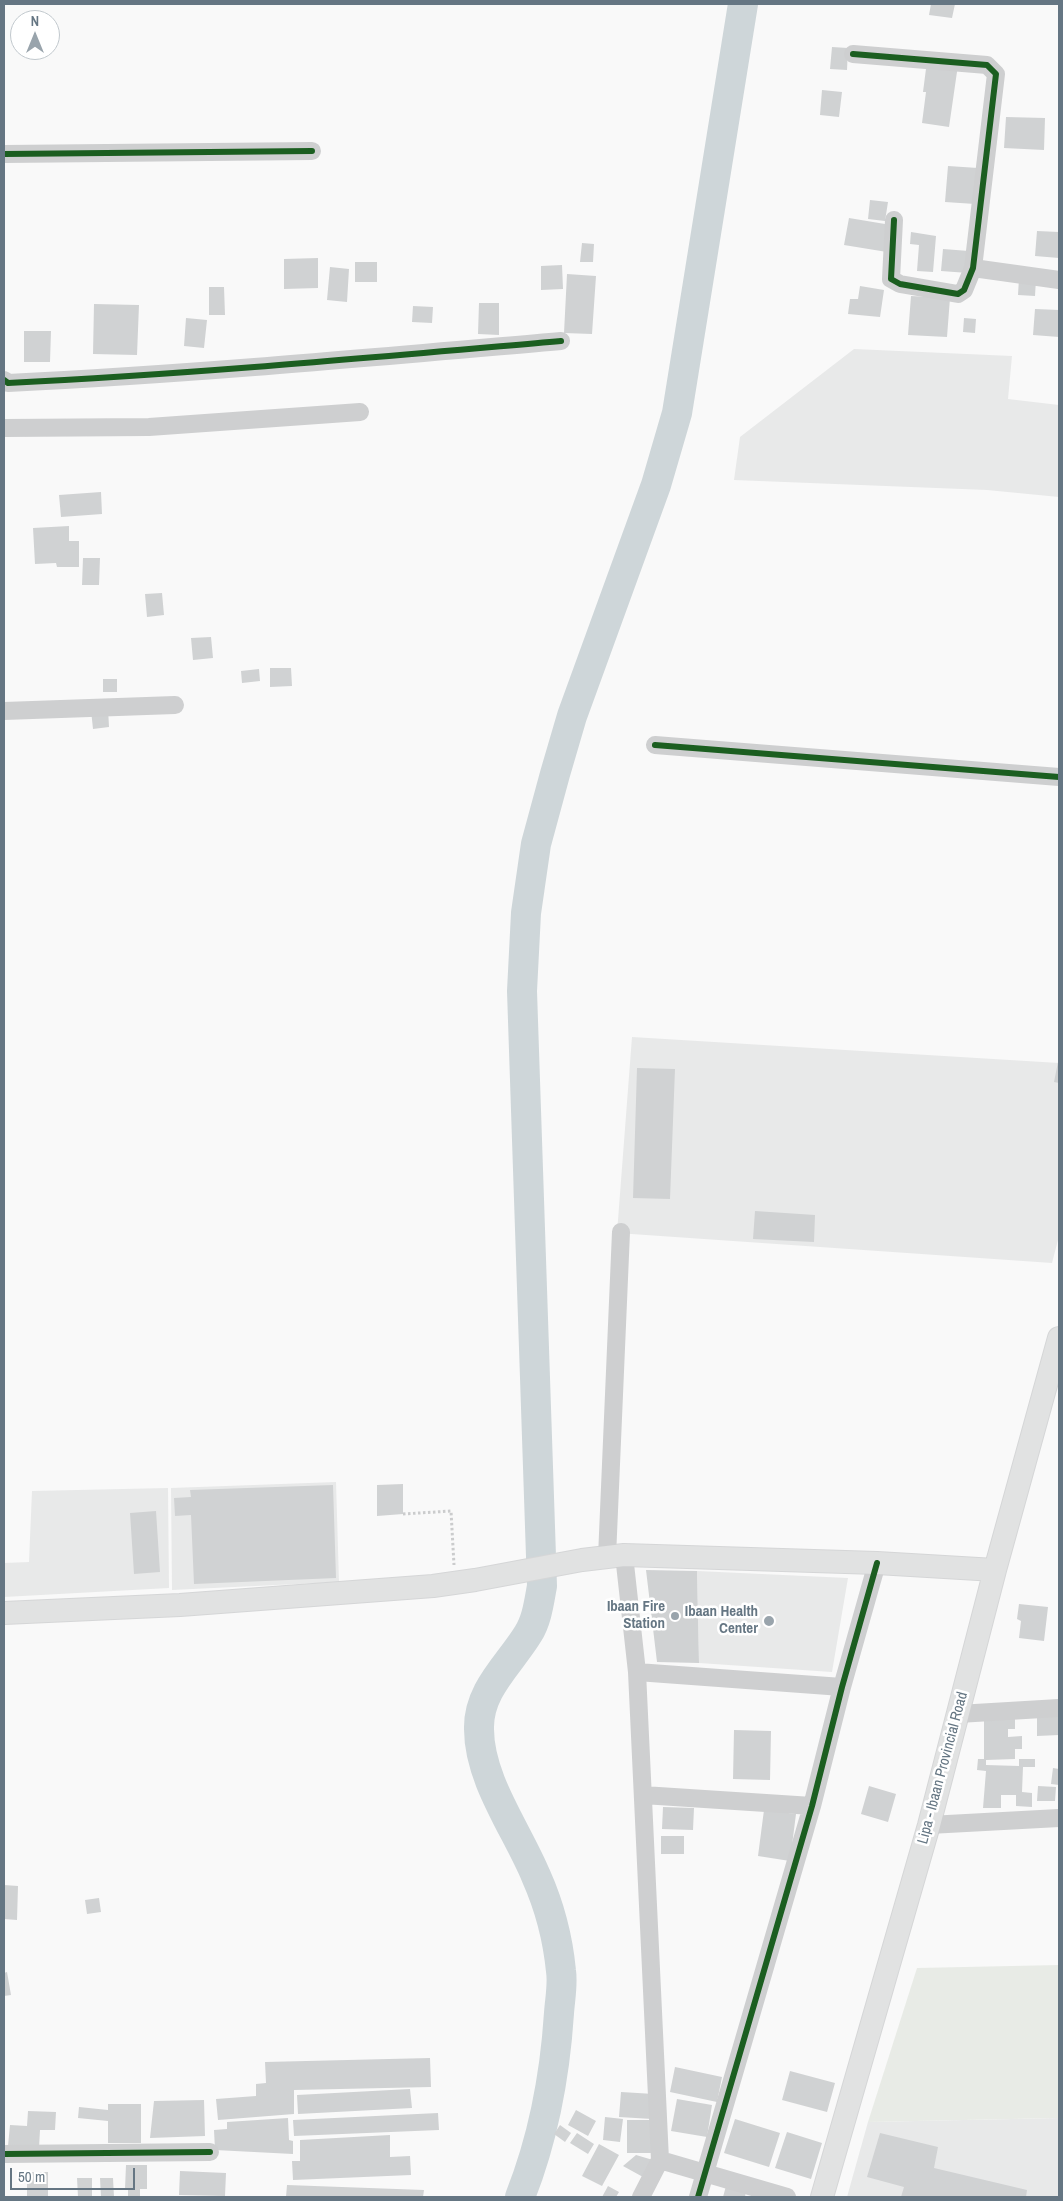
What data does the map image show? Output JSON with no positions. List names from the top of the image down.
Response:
{
  "streets": {
    "main road": ["Lipa - Ibaan Provincial Road"]
  },
  "places": ["Ibaan Fire Station", "Ibaan Health Center"],
  "scale_bar": "50 m",
  "north": "top"
}
